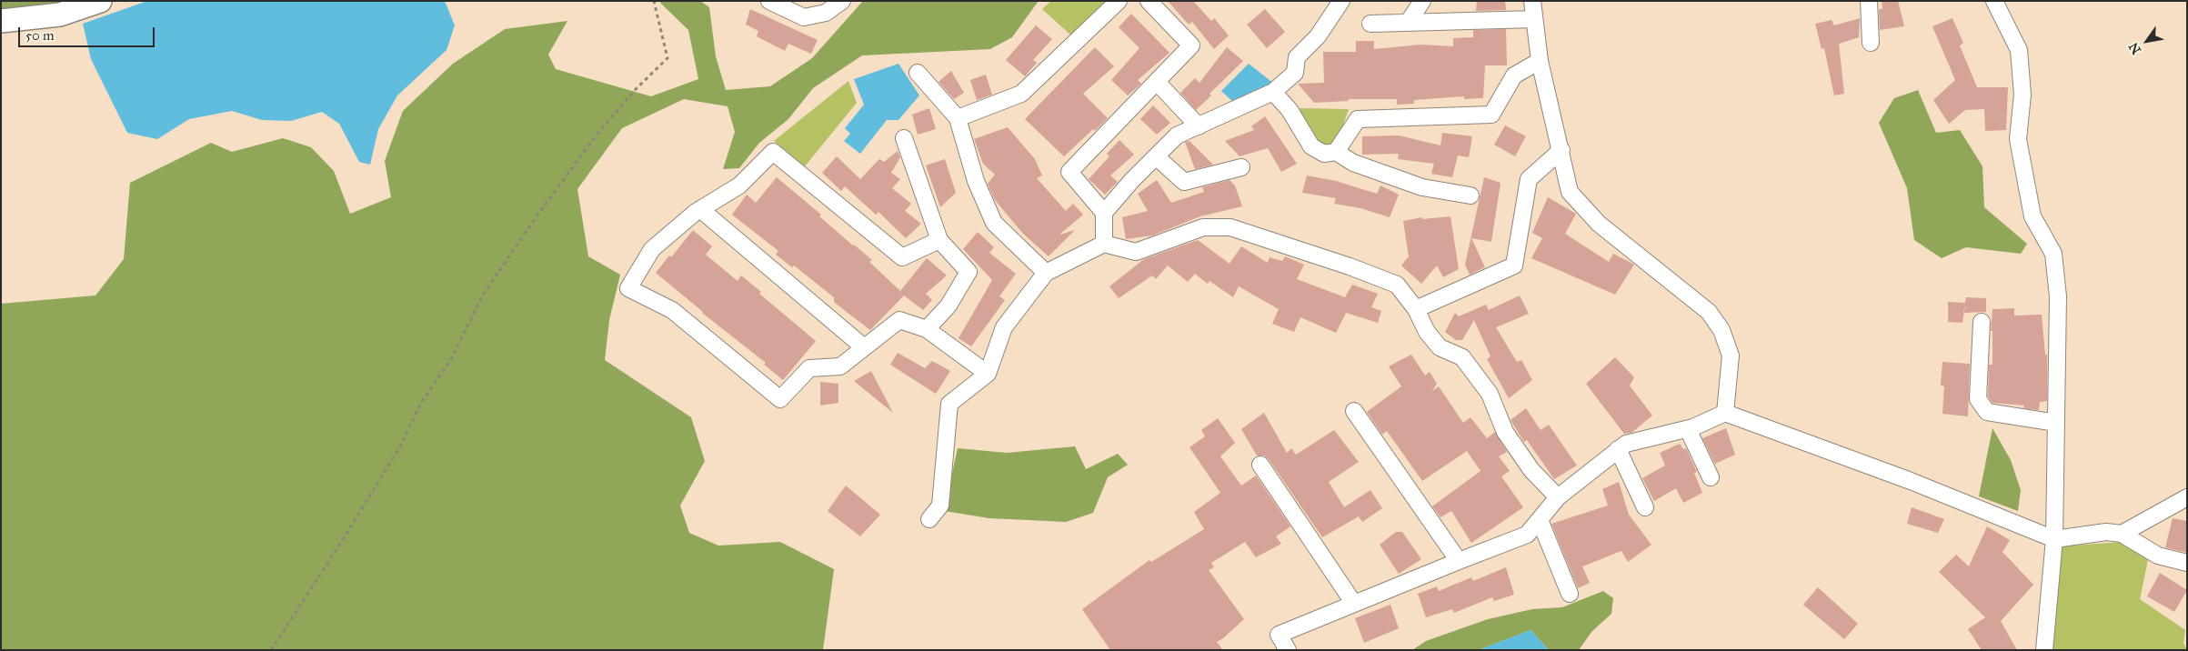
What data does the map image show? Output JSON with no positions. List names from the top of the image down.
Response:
{
  "scale_bar": "50 m",
  "north": "bottom left"
}
